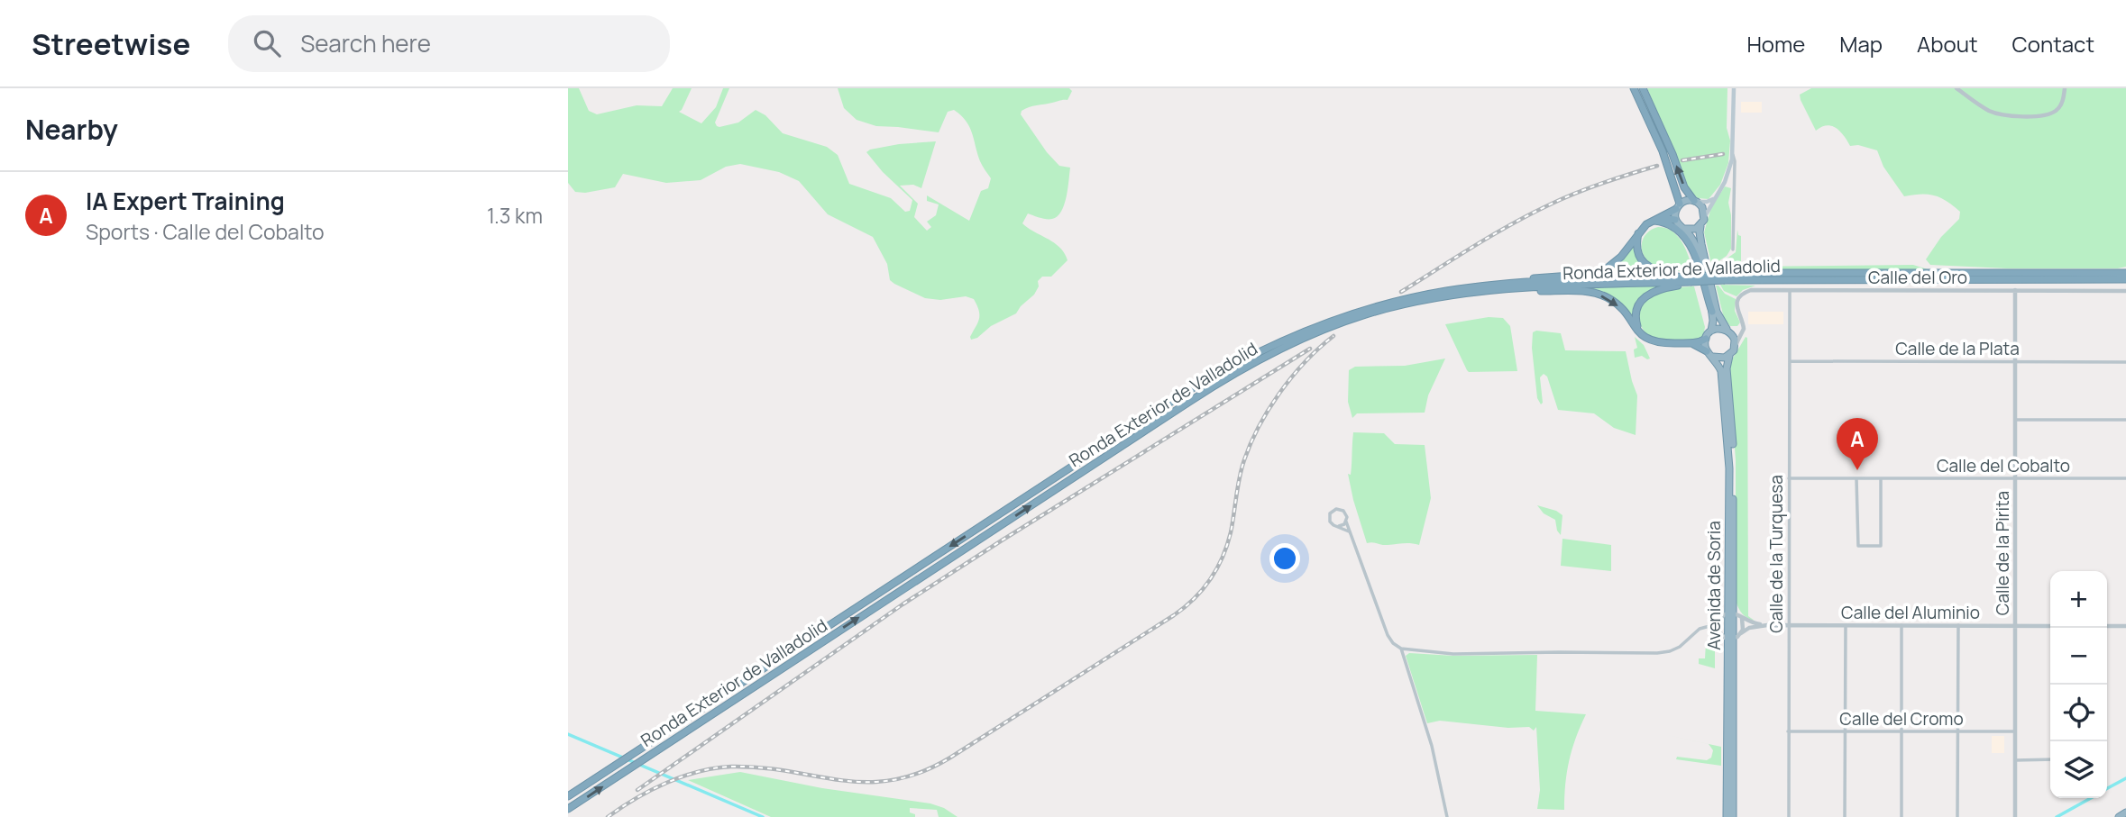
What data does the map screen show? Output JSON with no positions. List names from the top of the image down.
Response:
{
  "streets": {
    "highway": ["Ronda Exterior de Valladolid", "Avenida de Soria"],
    "street": [
      "Calle del Oro",
      "Calle de la Plata",
      "Calle del Cobalto",
      "Calle de la Pirita",
      "Calle de la Turquesa",
      "Calle del Aluminio",
      "Calle del Cromo"
    ]
  },
  "crossings": [
    ["Calle del Oro", "Calle de la Pirita"],
    ["Calle del Oro", "Calle de la Turquesa"],
    ["Calle del Oro", "Avenida de Soria"],
    ["Calle de la Plata", "Calle de la Pirita"],
    ["Calle de la Plata", "Calle de la Turquesa"],
    ["Calle del Cobalto", "Calle de la Pirita"],
    ["Calle del Cobalto", "Calle de la Turquesa"],
    ["Calle de la Pirita", "Calle del Aluminio"],
    ["Calle de la Pirita", "Calle del Cromo"],
    ["Calle de la Turquesa", "Calle del Aluminio"],
    ["Calle de la Turquesa", "Calle del Cromo"],
    ["Avenida de Soria", "Calle del Aluminio"]
  ],
  "page": {
    "header": "Streetwise",
    "search": "Search here",
    "nav": [
      "Home",
      "Map",
      "About",
      "Contact"
    ],
    "heading": "Nearby",
    "list": [
      {
        "mark": "A",
        "name": "IA Expert Training",
        "note": "Sports · Calle del Cobalto",
        "value": "1.3 km"
      }
    ],
    "pins": "A",
    "map_buttons": ["+", "−"]
  }
}
